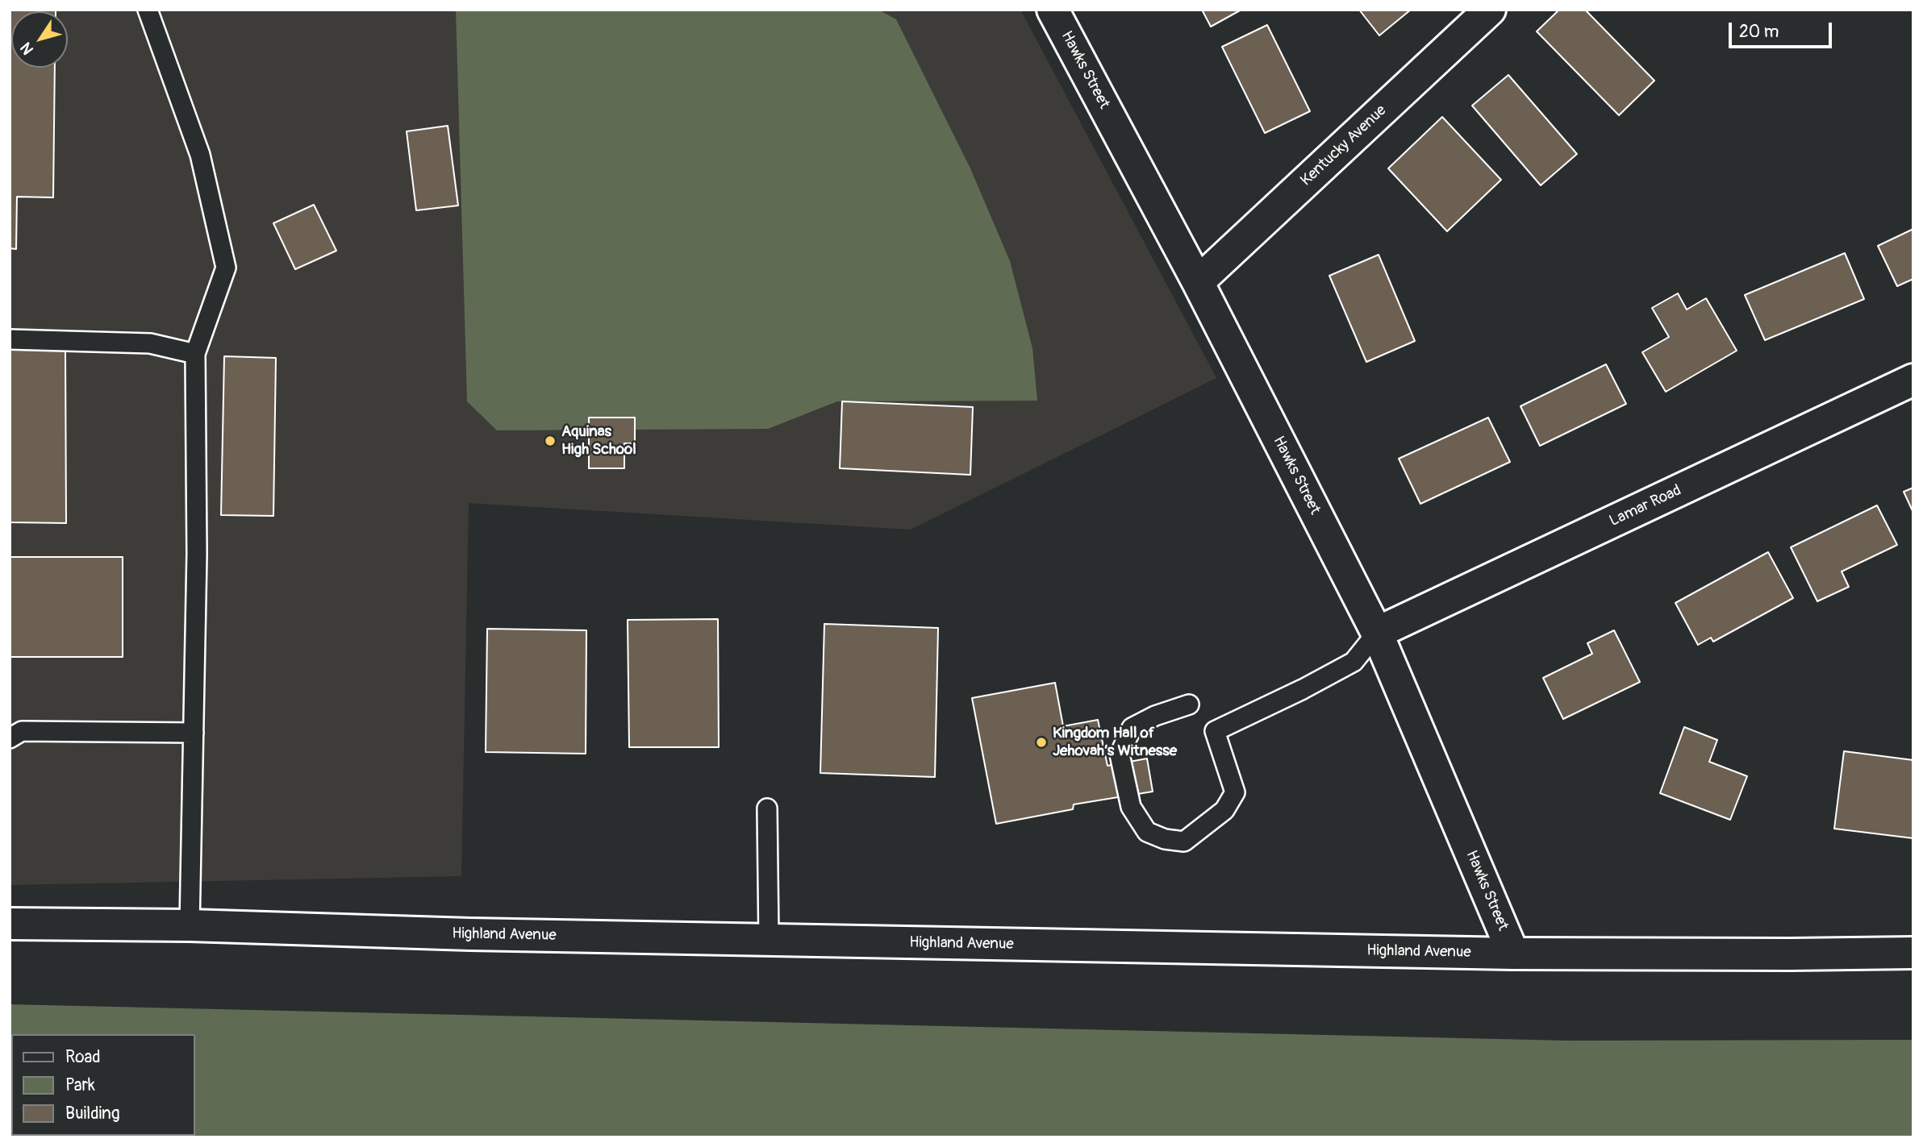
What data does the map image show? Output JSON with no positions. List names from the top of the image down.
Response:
{
  "streets": {
    "street": [
      "Hawks Street",
      "Kentucky Avenue",
      "Lamar Road",
      "Highland Avenue"
    ]
  },
  "crossings": [
    ["Hawks Street", "Kentucky Avenue"],
    ["Hawks Street", "Lamar Road"],
    ["Hawks Street", "Highland Avenue"]
  ],
  "places": ["Aquinas High School", "Kingdom Hall of Jehovah’s Witnesse"],
  "legend": ["Road", "Park", "Building"],
  "scale_bar": "20 m",
  "north": "bottom left"
}
